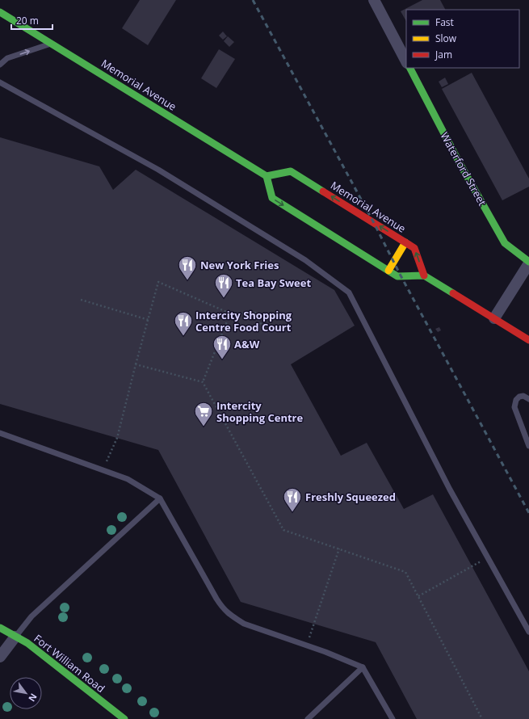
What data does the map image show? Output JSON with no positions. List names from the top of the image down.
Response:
{
  "streets": {
    "main road": ["Memorial Avenue", "Waterford Street", "Fort William Road"]
  },
  "places": {
    "restaurant": [
      "New York Fries",
      "Tea Bay Sweet",
      "Intercity Shopping Centre Food Court",
      "A&W",
      "Freshly Squeezed"
    ],
    "supermarket": ["Intercity Shopping Centre"]
  },
  "legend": ["Fast", "Slow", "Jam"],
  "scale_bar": "20 m",
  "north": "bottom right"
}
